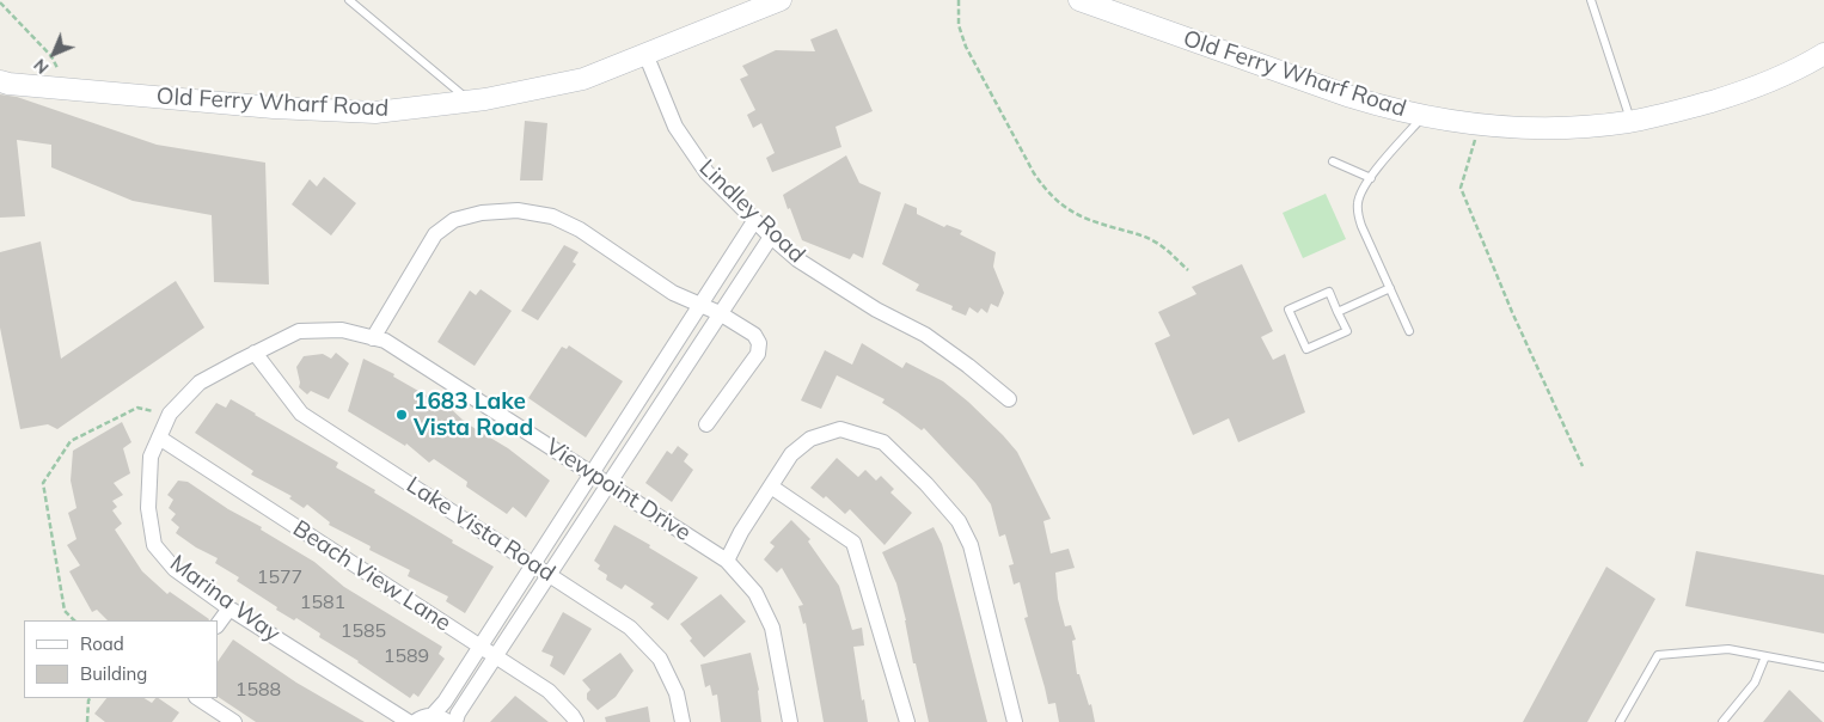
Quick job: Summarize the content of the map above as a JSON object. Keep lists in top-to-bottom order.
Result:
{
  "streets": {
    "street": [
      "Old Ferry Wharf Road",
      "Lindley Road",
      "Viewpoint Drive",
      "Lake Vista Road",
      "Beach View Lane",
      "Marina Way"
    ]
  },
  "crossings": [
    ["Old Ferry Wharf Road", "Lindley Road"],
    ["Viewpoint Drive", "Lake Vista Road"],
    ["Viewpoint Drive", "Marina Way"],
    ["Lake Vista Road", "Marina Way"],
    ["Beach View Lane", "Marina Way"]
  ],
  "places": ["1683 Lake Vista Road"],
  "house_numbers": [
    "1577",
    "1581",
    "1585",
    "1589",
    "1588"
  ],
  "legend": ["Road", "Building"],
  "north": "bottom left"
}
